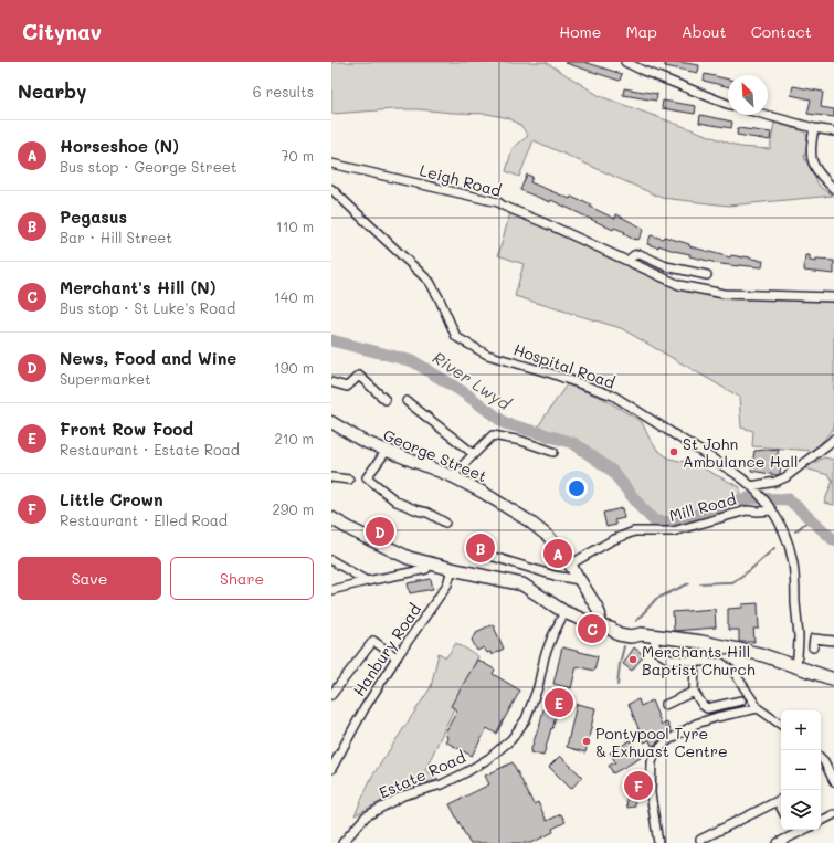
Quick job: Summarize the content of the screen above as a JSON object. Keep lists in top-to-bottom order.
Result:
{
  "streets": {
    "main road": ["George Street"],
    "street": [
      "Leigh Road",
      "Hospital Road",
      "Mill Road",
      "Hanbury Road",
      "Estate Road"
    ]
  },
  "crossings": [
    ["Hospital Road", "Mill Road"],
    ["George Street", "Mill Road"]
  ],
  "water": ["River Lwyd"],
  "places": ["St John Ambulance Hall", "Merchants Hill Baptist Church", "Pontypool Tyre & Exhuast Centre"],
  "north": "top left",
  "page": {
    "header": "Citynav",
    "nav": [
      "Home",
      "Map",
      "About",
      "Contact"
    ],
    "heading": ["Nearby", "6 results"],
    "list": [
      {
        "mark": "A",
        "name": "Horseshoe (N)",
        "note": "Bus stop · George Street",
        "value": "70 m"
      },
      {
        "mark": "B",
        "name": "Pegasus",
        "note": "Bar · Hill Street",
        "value": "110 m"
      },
      {
        "mark": "C",
        "name": "Merchant's Hill (N)",
        "note": "Bus stop · St Luke's Road",
        "value": "140 m"
      },
      {
        "mark": "D",
        "name": "News, Food and Wine",
        "note": "Supermarket",
        "value": "190 m"
      },
      {
        "mark": "E",
        "name": "Front Row Food",
        "note": "Restaurant · Estate Road",
        "value": "210 m"
      },
      {
        "mark": "F",
        "name": "Little Crown",
        "note": "Restaurant · Elled Road",
        "value": "290 m"
      }
    ],
    "pins": [
      "D",
      "B",
      "A",
      "C",
      "E",
      "F"
    ],
    "buttons": ["Save", "Share"],
    "map_buttons": ["+", "−"]
  }
}
